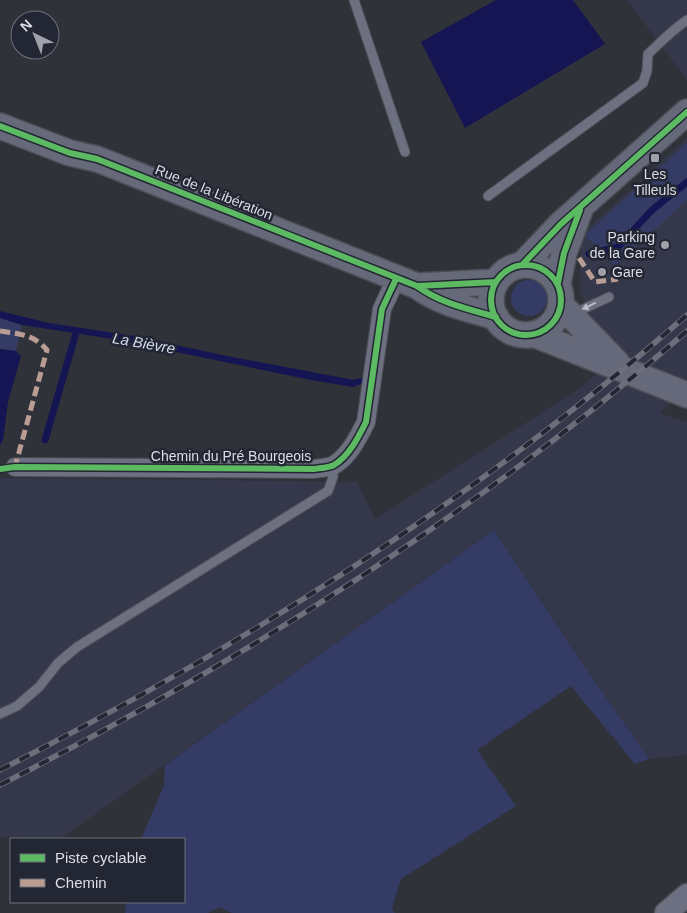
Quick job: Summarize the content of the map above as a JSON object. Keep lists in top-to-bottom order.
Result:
{
  "streets": {
    "main road": ["Rue de la Libération"],
    "street": ["Chemin du Pré Bourgeois"]
  },
  "water": ["La Bièvre"],
  "places": {
    "transit": ["Les Tilleuls"],
    "other": ["Parking de la Gare", "Gare"]
  },
  "legend": ["Piste cyclable", "Chemin"],
  "north": "top left"
}
